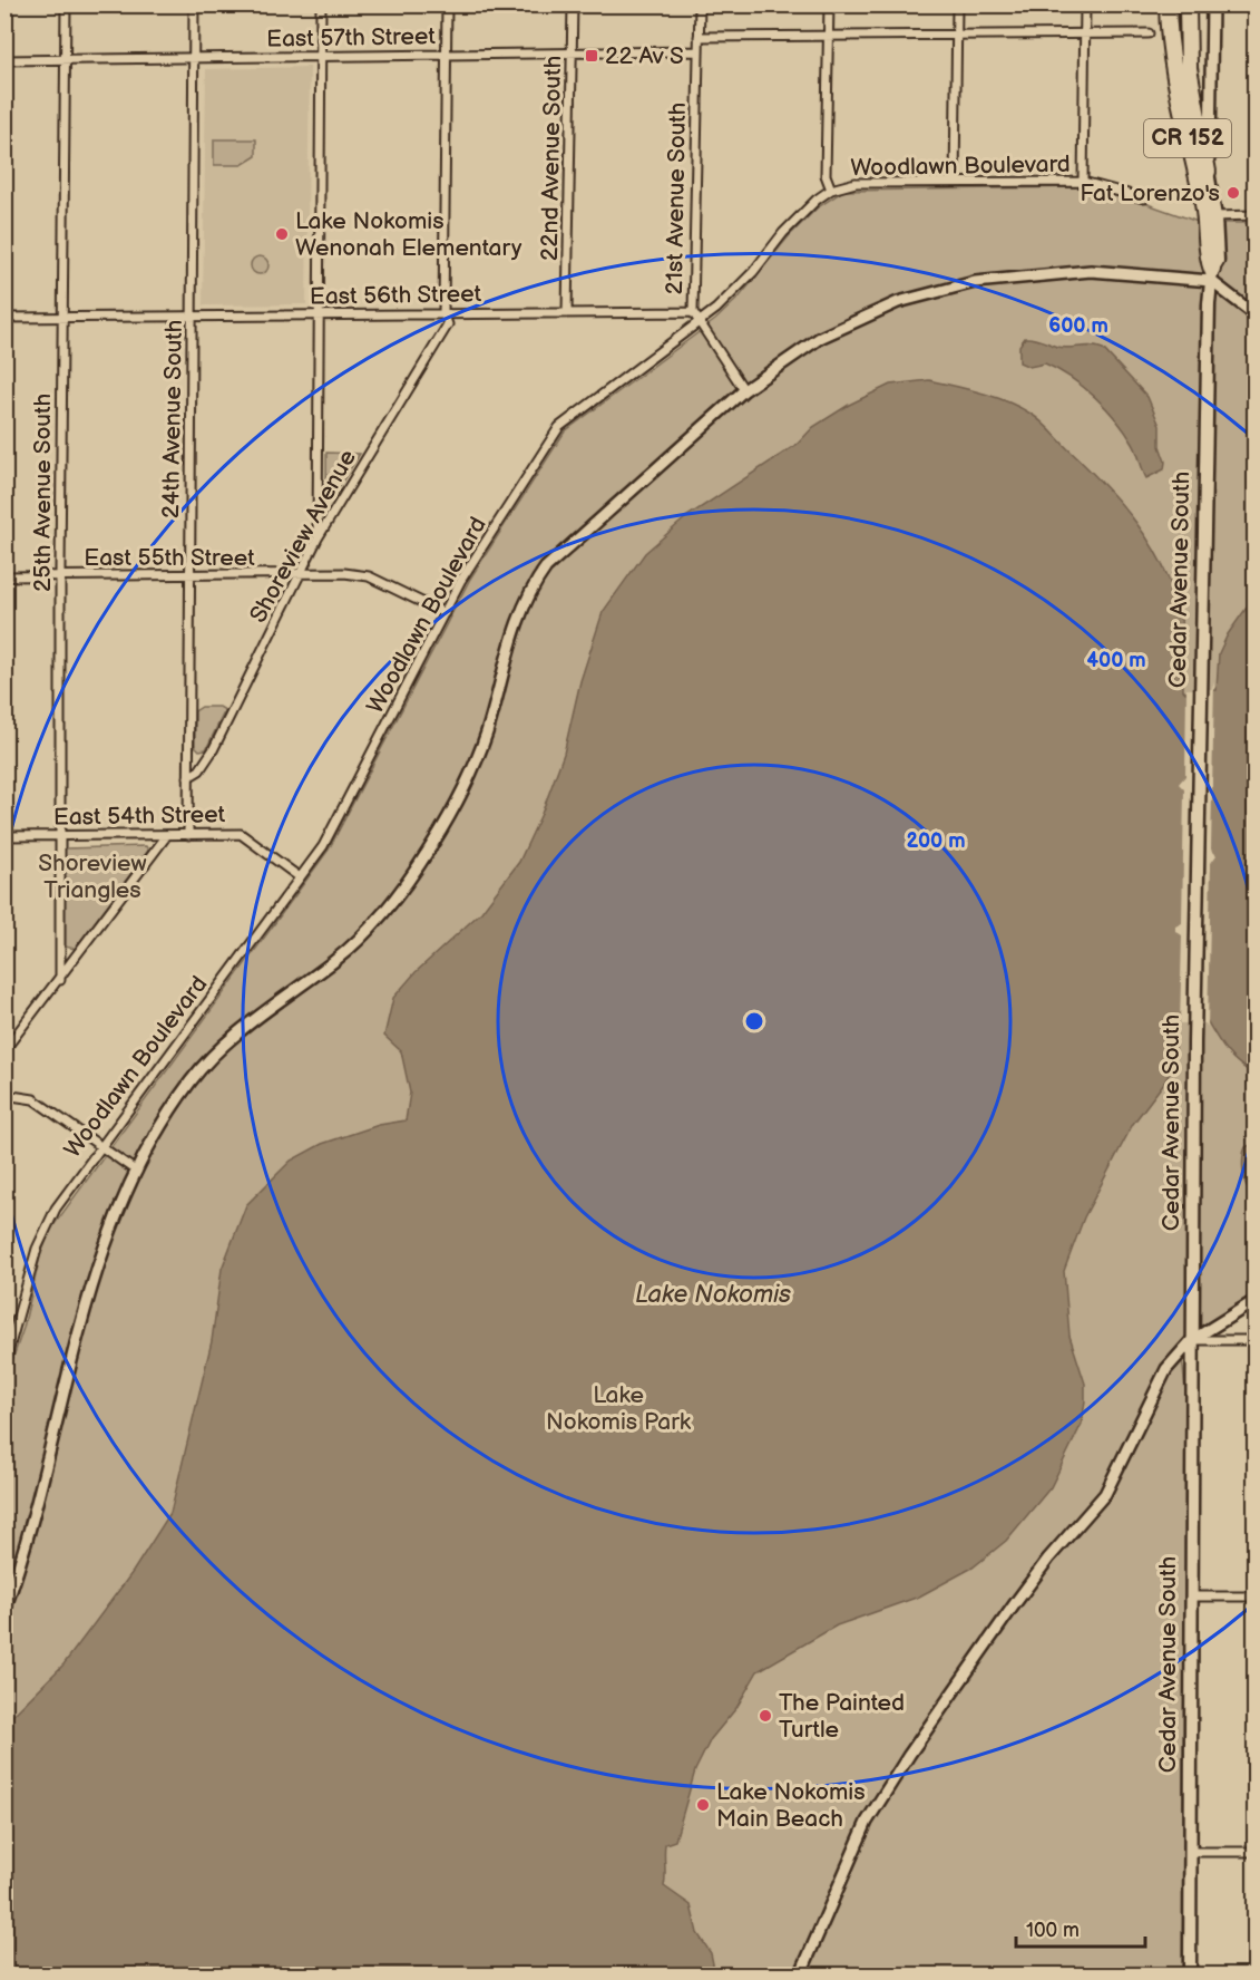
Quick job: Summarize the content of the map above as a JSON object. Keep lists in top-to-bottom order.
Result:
{
  "streets": {
    "highway": ["CR 152", "Cedar Avenue South"],
    "street": [
      "East 57th Street",
      "22nd Avenue South",
      "Woodlawn Boulevard",
      "21st Avenue South",
      "East 56th Street",
      "24th Avenue South",
      "25th Avenue South",
      "Shoreview Avenue",
      "East 55th Street",
      "East 54th Street"
    ]
  },
  "crossings": [
    ["East 57th Street", "22nd Avenue South"],
    ["East 57th Street", "21st Avenue South"],
    ["East 57th Street", "24th Avenue South"],
    ["East 57th Street", "25th Avenue South"],
    ["East 57th Street", "Shoreview Avenue"],
    ["22nd Avenue South", "East 56th Street"],
    ["Woodlawn Boulevard", "East 55th Street"],
    ["Woodlawn Boulevard", "East 54th Street"],
    ["21st Avenue South", "East 56th Street"],
    ["East 56th Street", "24th Avenue South"],
    ["East 56th Street", "25th Avenue South"],
    ["East 56th Street", "Shoreview Avenue"],
    ["24th Avenue South", "Shoreview Avenue"],
    ["24th Avenue South", "East 55th Street"],
    ["24th Avenue South", "East 54th Street"],
    ["25th Avenue South", "East 55th Street"],
    ["25th Avenue South", "East 54th Street"],
    ["Shoreview Avenue", "East 55th Street"]
  ],
  "water": ["Lake Nokomis"],
  "parks": ["Shoreview Triangles", "Lake Nokomis Park"],
  "places": {
    "transit": ["22 Av S"],
    "other": [
      "Fat Lorenzo's",
      "Lake Nokomis Wenonah Elementary",
      "The Painted Turtle",
      "Lake Nokomis Main Beach"
    ]
  },
  "scale_bar": "100 m",
  "rings": ["600 m", "400 m", "200 m"]
}
